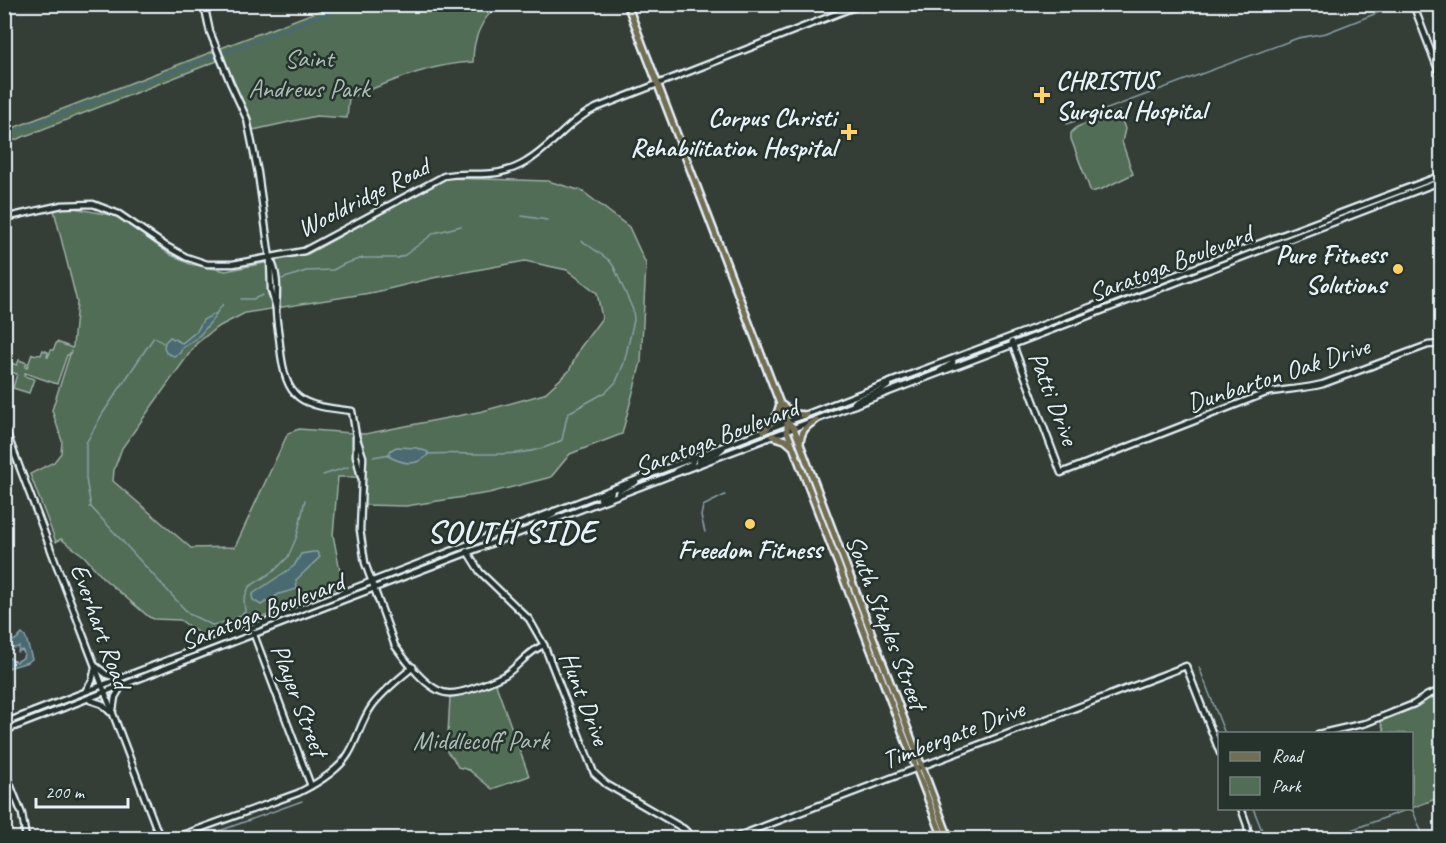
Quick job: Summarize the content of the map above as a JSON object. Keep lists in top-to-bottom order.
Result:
{
  "streets": {
    "main road": [
      "Wooldridge Road",
      "Saratoga Boulevard",
      "Dunbarton Oak Drive",
      "Patti Drive",
      "South Staples Street",
      "Everhart Road",
      "Hunt Drive",
      "Player Street",
      "Timbergate Drive"
    ]
  },
  "crossings": [
    ["Wooldridge Road", "South Staples Street"],
    ["Saratoga Boulevard", "Patti Drive"],
    ["Saratoga Boulevard", "South Staples Street"],
    ["Saratoga Boulevard", "Everhart Road"],
    ["Saratoga Boulevard", "Hunt Drive"],
    ["Saratoga Boulevard", "Player Street"],
    ["Dunbarton Oak Drive", "Patti Drive"],
    ["South Staples Street", "Timbergate Drive"]
  ],
  "districts": ["SOUTH SIDE"],
  "parks": ["Saint Andrews Park", "Middlecoff Park"],
  "places": {
    "health": ["CHRISTUS Surgical Hospital", "Corpus Christi Rehabilitation Hospital"],
    "other": ["Pure Fitness Solutions", "Freedom Fitness"]
  },
  "legend": ["Road", "Park"],
  "scale_bar": "200 m"
}
